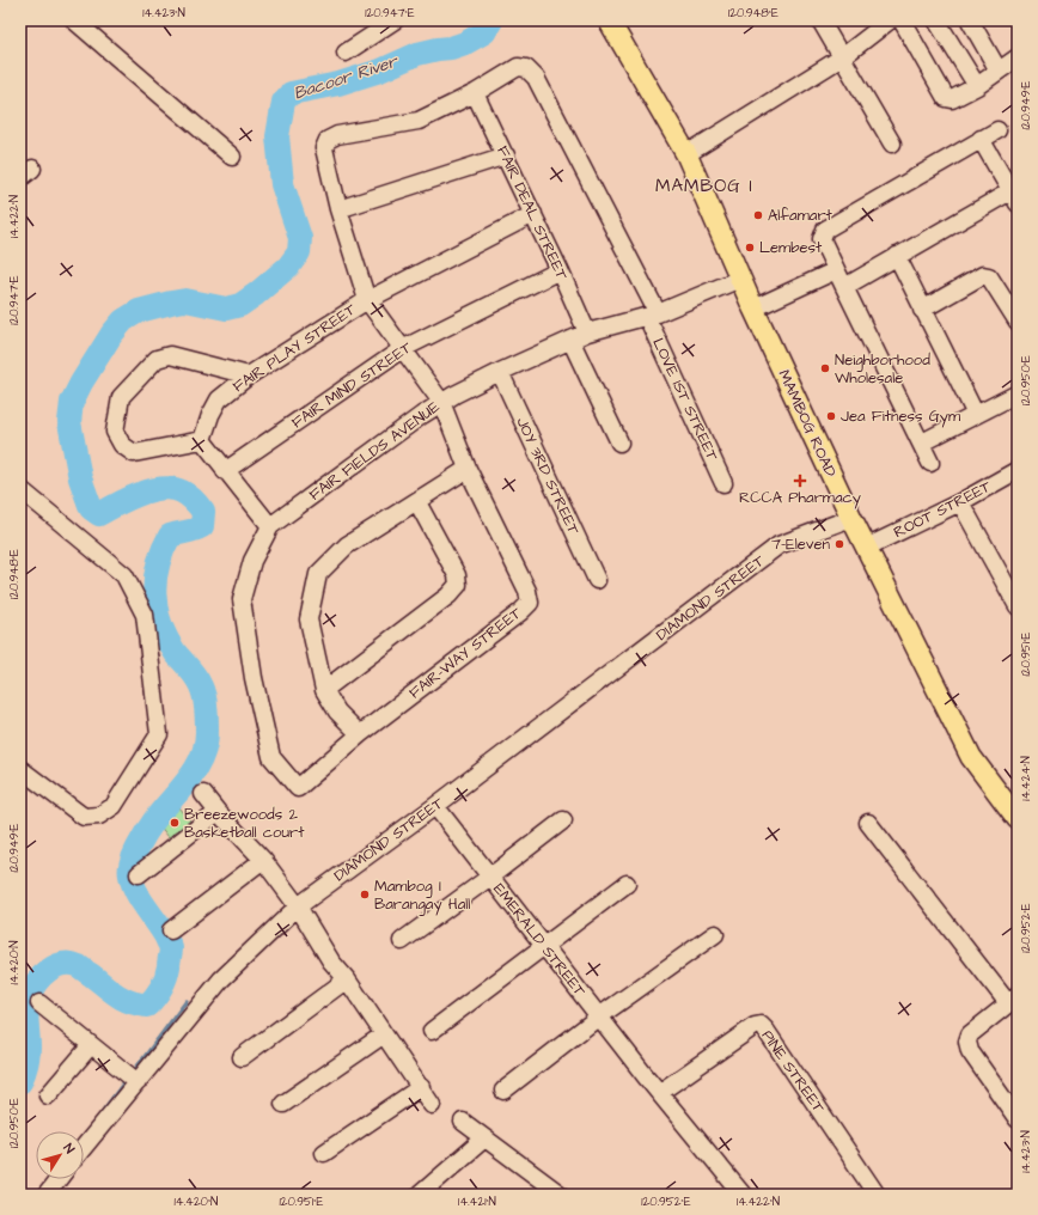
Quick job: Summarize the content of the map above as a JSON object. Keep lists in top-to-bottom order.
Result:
{
  "streets": {
    "main road": ["MAMBOG ROAD"],
    "street": [
      "FAIR DEAL STREET",
      "FAIR PLAY STREET",
      "FAIR MIND STREET",
      "LOVE 1ST STREET",
      "FAIR FIELDS AVENUE",
      "JOY 3RD STREET",
      "ROOT STREET",
      "DIAMOND STREET",
      "FAIR-WAY STREET",
      "EMERALD STREET",
      "PINE STREET"
    ]
  },
  "crossings": [
    ["FAIR DEAL STREET", "FAIR PLAY STREET"],
    ["FAIR DEAL STREET", "FAIR MIND STREET"],
    ["FAIR DEAL STREET", "LOVE 1ST STREET"],
    ["FAIR DEAL STREET", "FAIR FIELDS AVENUE"],
    ["FAIR DEAL STREET", "FAIR-WAY STREET"],
    ["FAIR PLAY STREET", "FAIR-WAY STREET"],
    ["FAIR MIND STREET", "FAIR-WAY STREET"],
    ["LOVE 1ST STREET", "FAIR FIELDS AVENUE"],
    ["LOVE 1ST STREET", "FAIR-WAY STREET"],
    ["MAMBOG ROAD", "FAIR FIELDS AVENUE"],
    ["MAMBOG ROAD", "ROOT STREET"],
    ["MAMBOG ROAD", "DIAMOND STREET"],
    ["FAIR FIELDS AVENUE", "JOY 3RD STREET"],
    ["FAIR FIELDS AVENUE", "FAIR-WAY STREET"],
    ["DIAMOND STREET", "EMERALD STREET"],
    ["EMERALD STREET", "PINE STREET"]
  ],
  "districts": ["MAMBOG I"],
  "water": ["Bacoor River"],
  "places": {
    "other": [
      "Alfamart",
      "Lembest",
      "Neighborhood Wholesale",
      "Jea Fitness Gym",
      "7-Eleven",
      "Breezewoods 2 Basketball court",
      "Mambog I Barangay Hall"
    ],
    "health": ["RCCA Pharmacy"]
  },
  "north": "top right",
  "coordinates": [
    "14.423°N",
    "120.947°E",
    "120.948°E",
    "120.949°E",
    "14.422°N",
    "120.950°E",
    "120.951°E",
    "14.424°N",
    "120.952°E",
    "14.420°N",
    "14.421°N"
  ]
}
